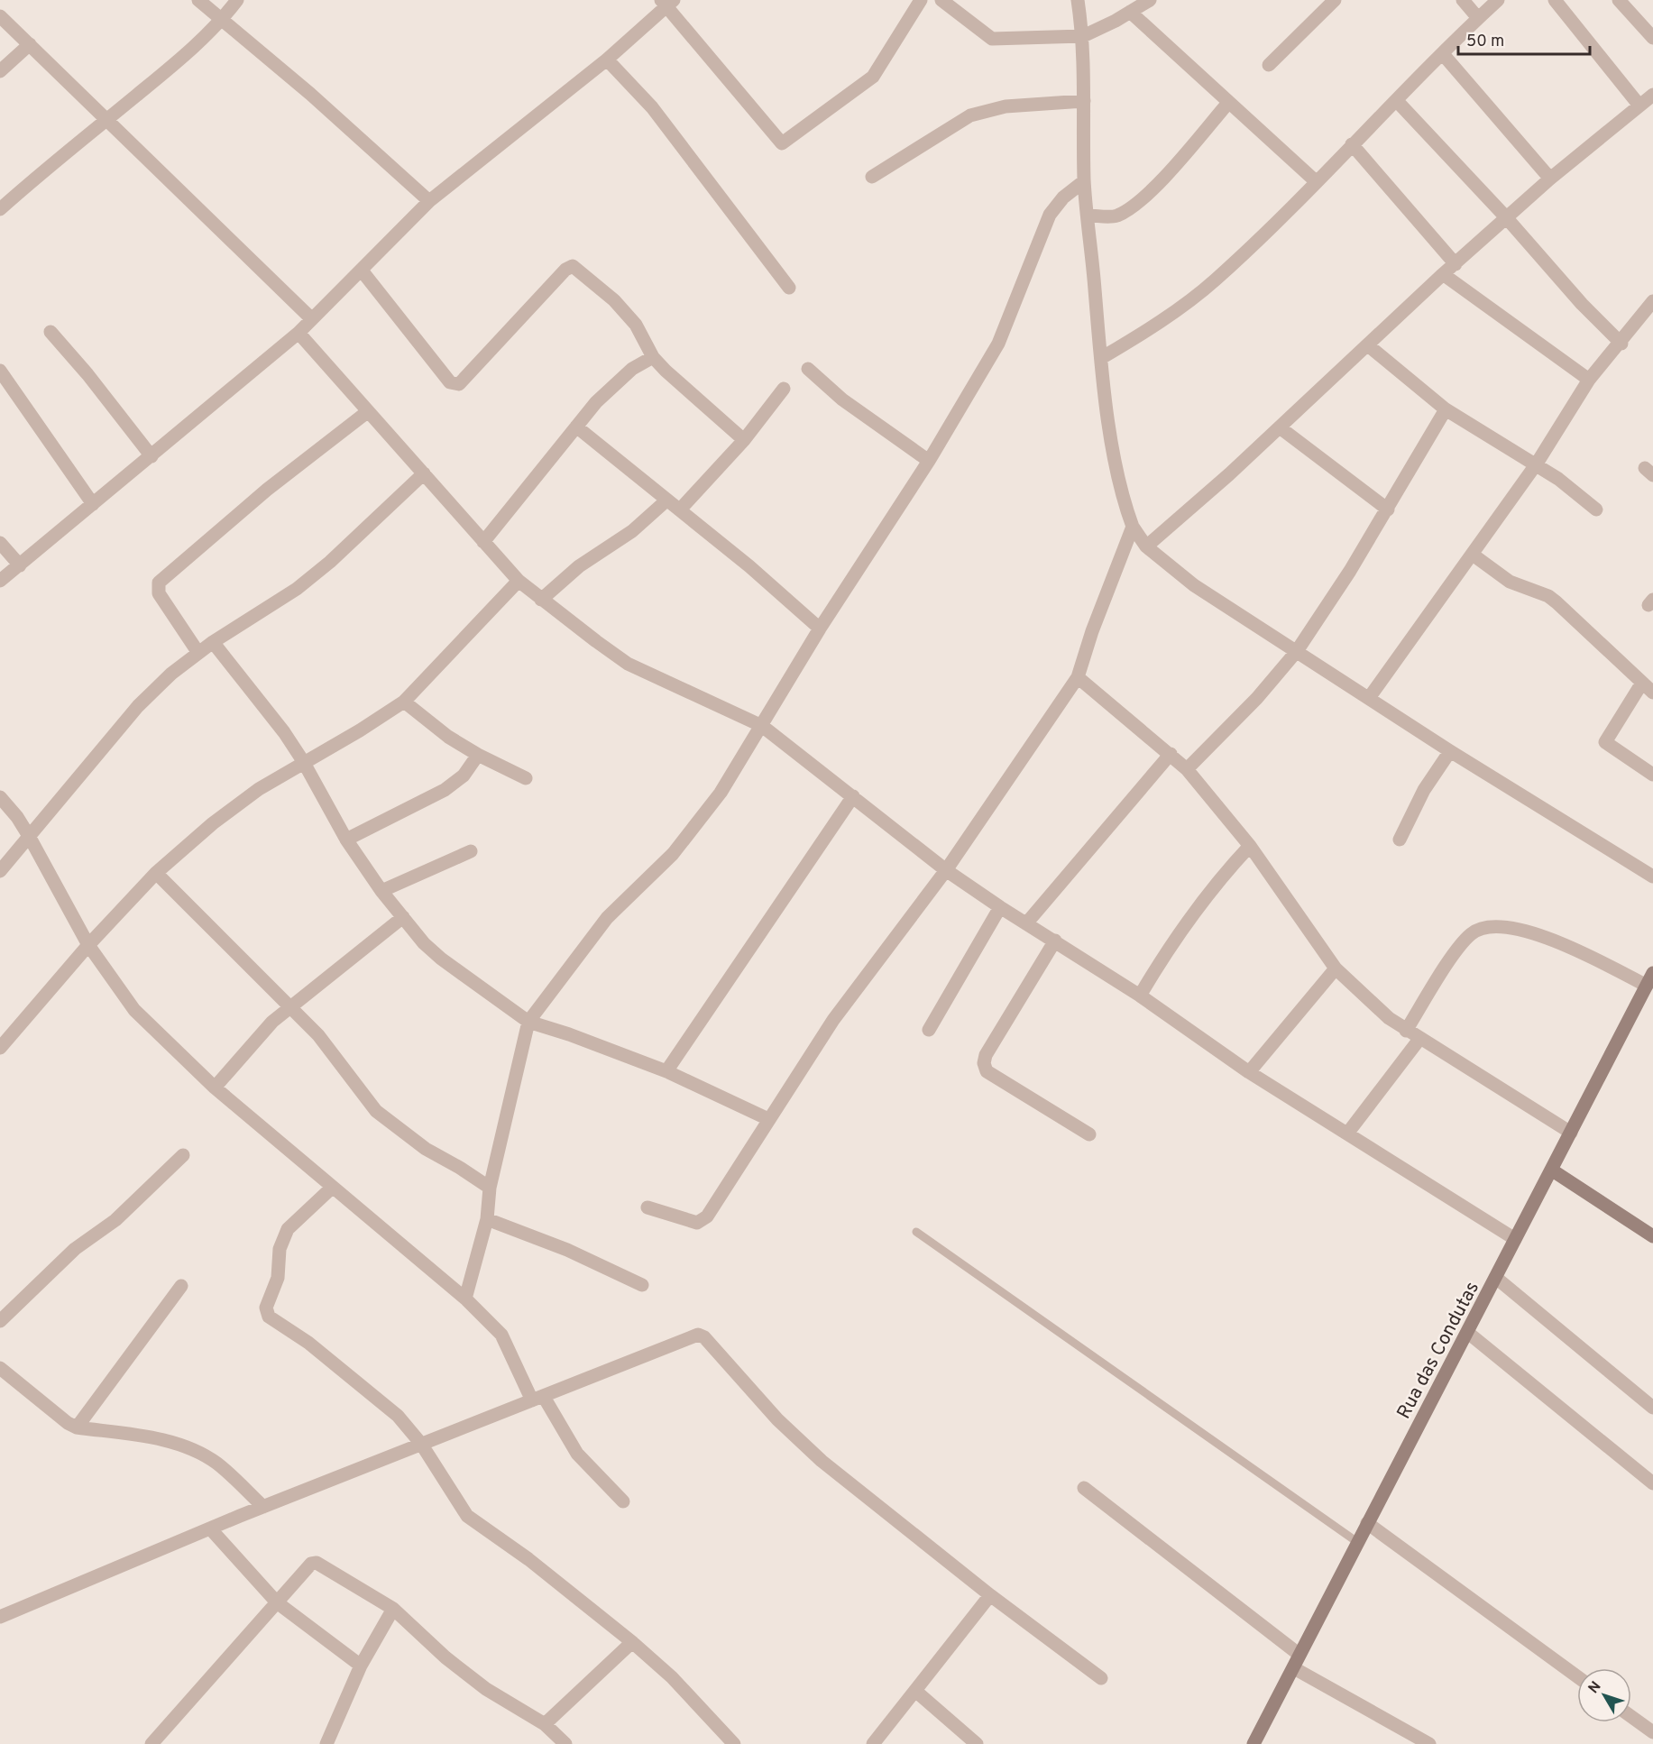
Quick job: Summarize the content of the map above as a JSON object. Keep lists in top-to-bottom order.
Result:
{
  "streets": {
    "street": ["Rua das Condutas"]
  },
  "scale_bar": "50 m",
  "north": "top left"
}
